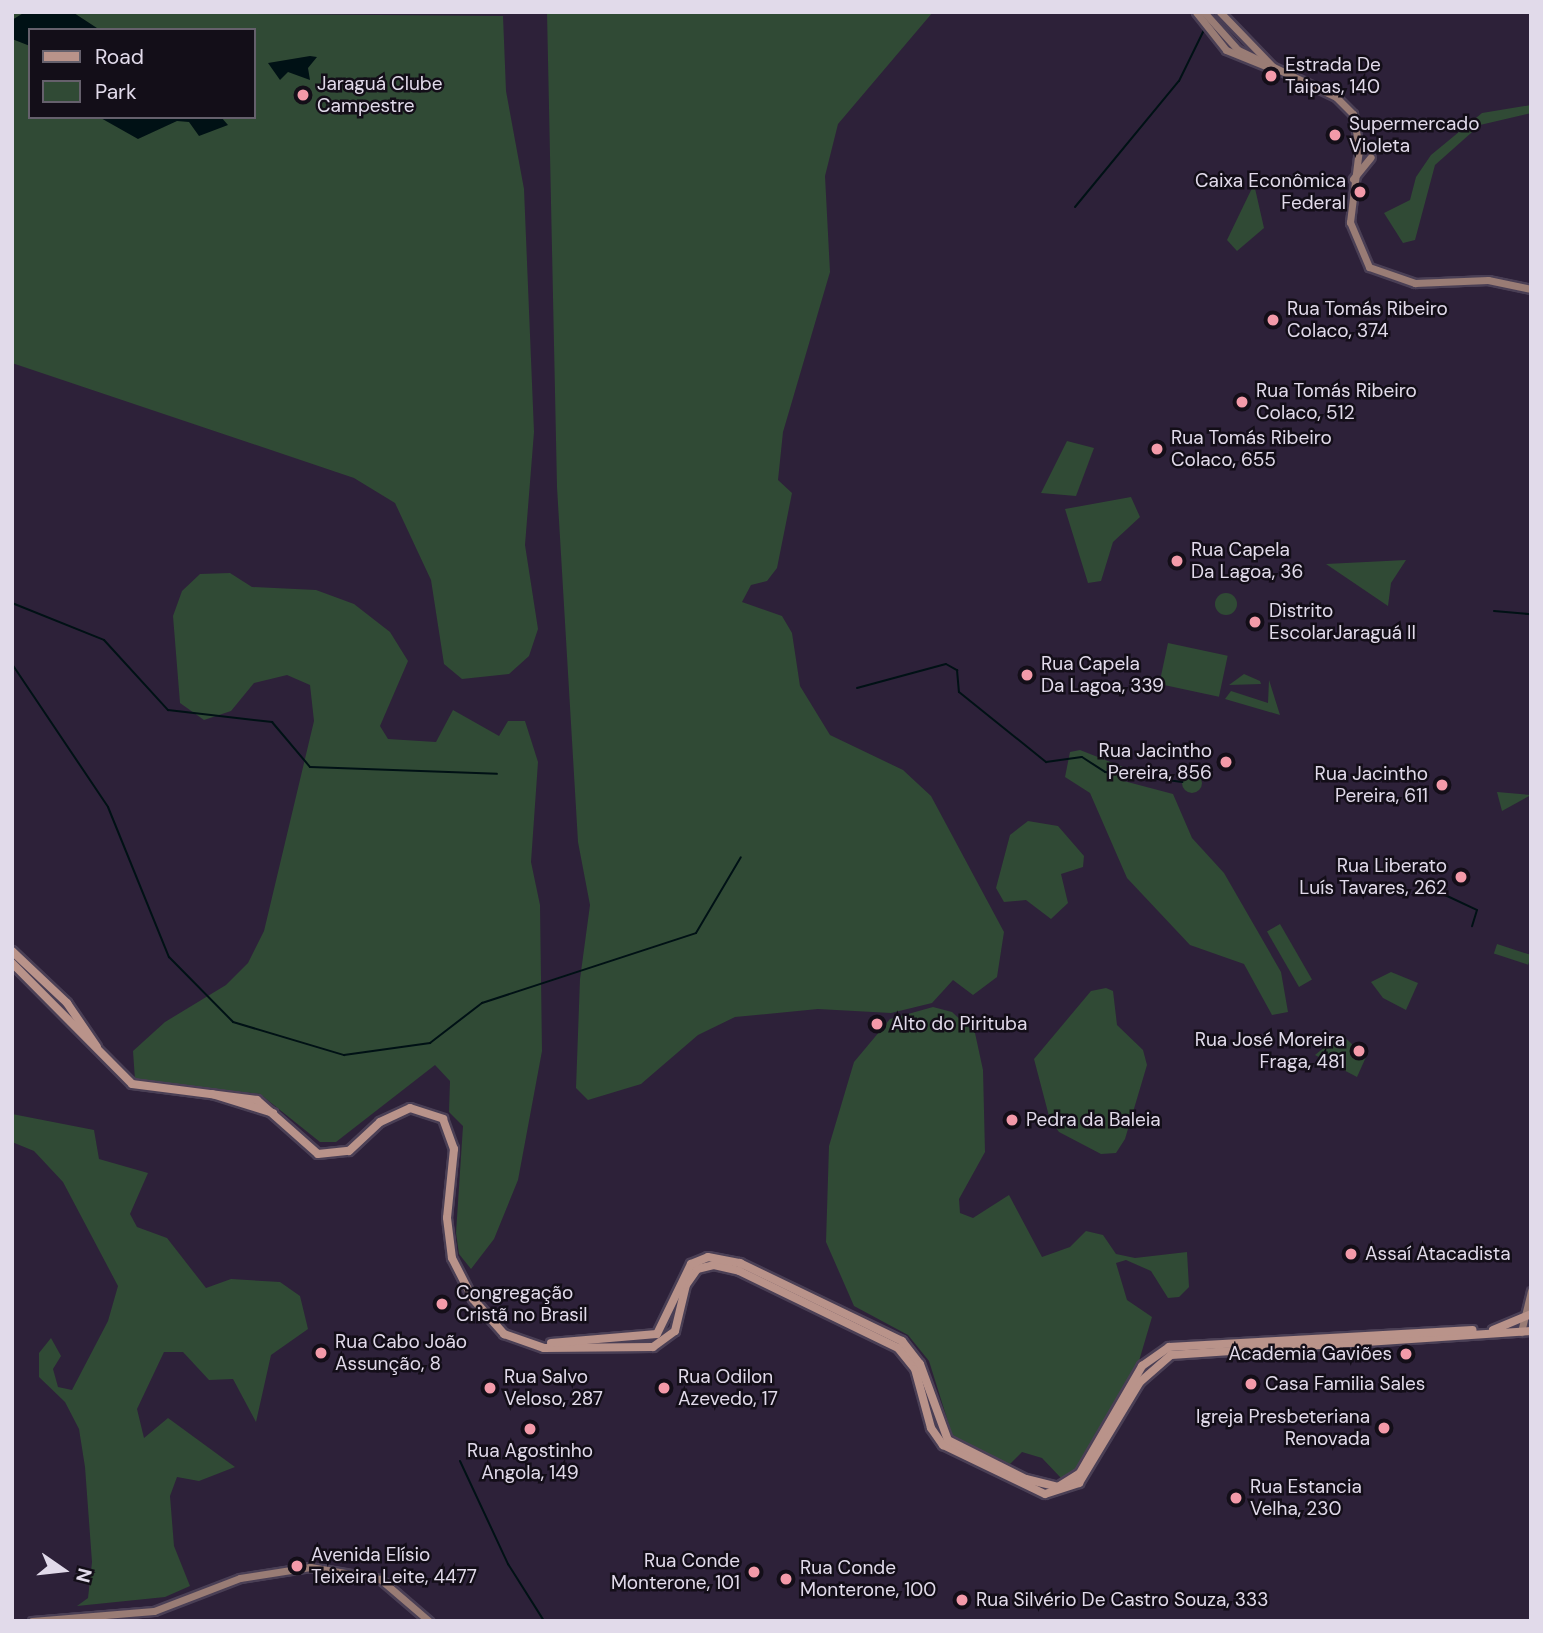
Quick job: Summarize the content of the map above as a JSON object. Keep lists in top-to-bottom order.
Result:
{
  "places": [
    "Estrada De Taipas, 140",
    "Jaraguá Clube Campestre",
    "Supermercado Violeta",
    "Caixa Econômica Federal",
    "Rua Tomás Ribeiro Colaco, 374",
    "Rua Tomás Ribeiro Colaco, 512",
    "Rua Tomás Ribeiro Colaco, 655",
    "Rua Capela Da Lagoa, 36",
    "Distrito EscolarJaraguá II",
    "Rua Capela Da Lagoa, 339",
    "Rua Jacintho Pereira, 856",
    "Rua Jacintho Pereira, 611",
    "Rua Liberato Luís Tavares, 262",
    "Alto do Pirituba",
    "Rua José Moreira Fraga, 481",
    "Pedra da Baleia",
    "Assaí Atacadista",
    "Congregação Cristã no Brasil",
    "Rua Cabo João Assunção, 8",
    "Academia Gaviões",
    "Casa Familia Sales",
    "Rua Salvo Veloso, 287",
    "Rua Odilon Azevedo, 17",
    "Igreja Presbeteriana Renovada",
    "Rua Agostinho Angola, 149",
    "Rua Estancia Velha, 230",
    "Avenida Elísio Teixeira Leite, 4477",
    "Rua Conde Monterone, 101",
    "Rua Conde Monterone, 100",
    "Rua Silvério De Castro Souza, 333"
  ],
  "legend": ["Road", "Park"],
  "north": "right"
}
